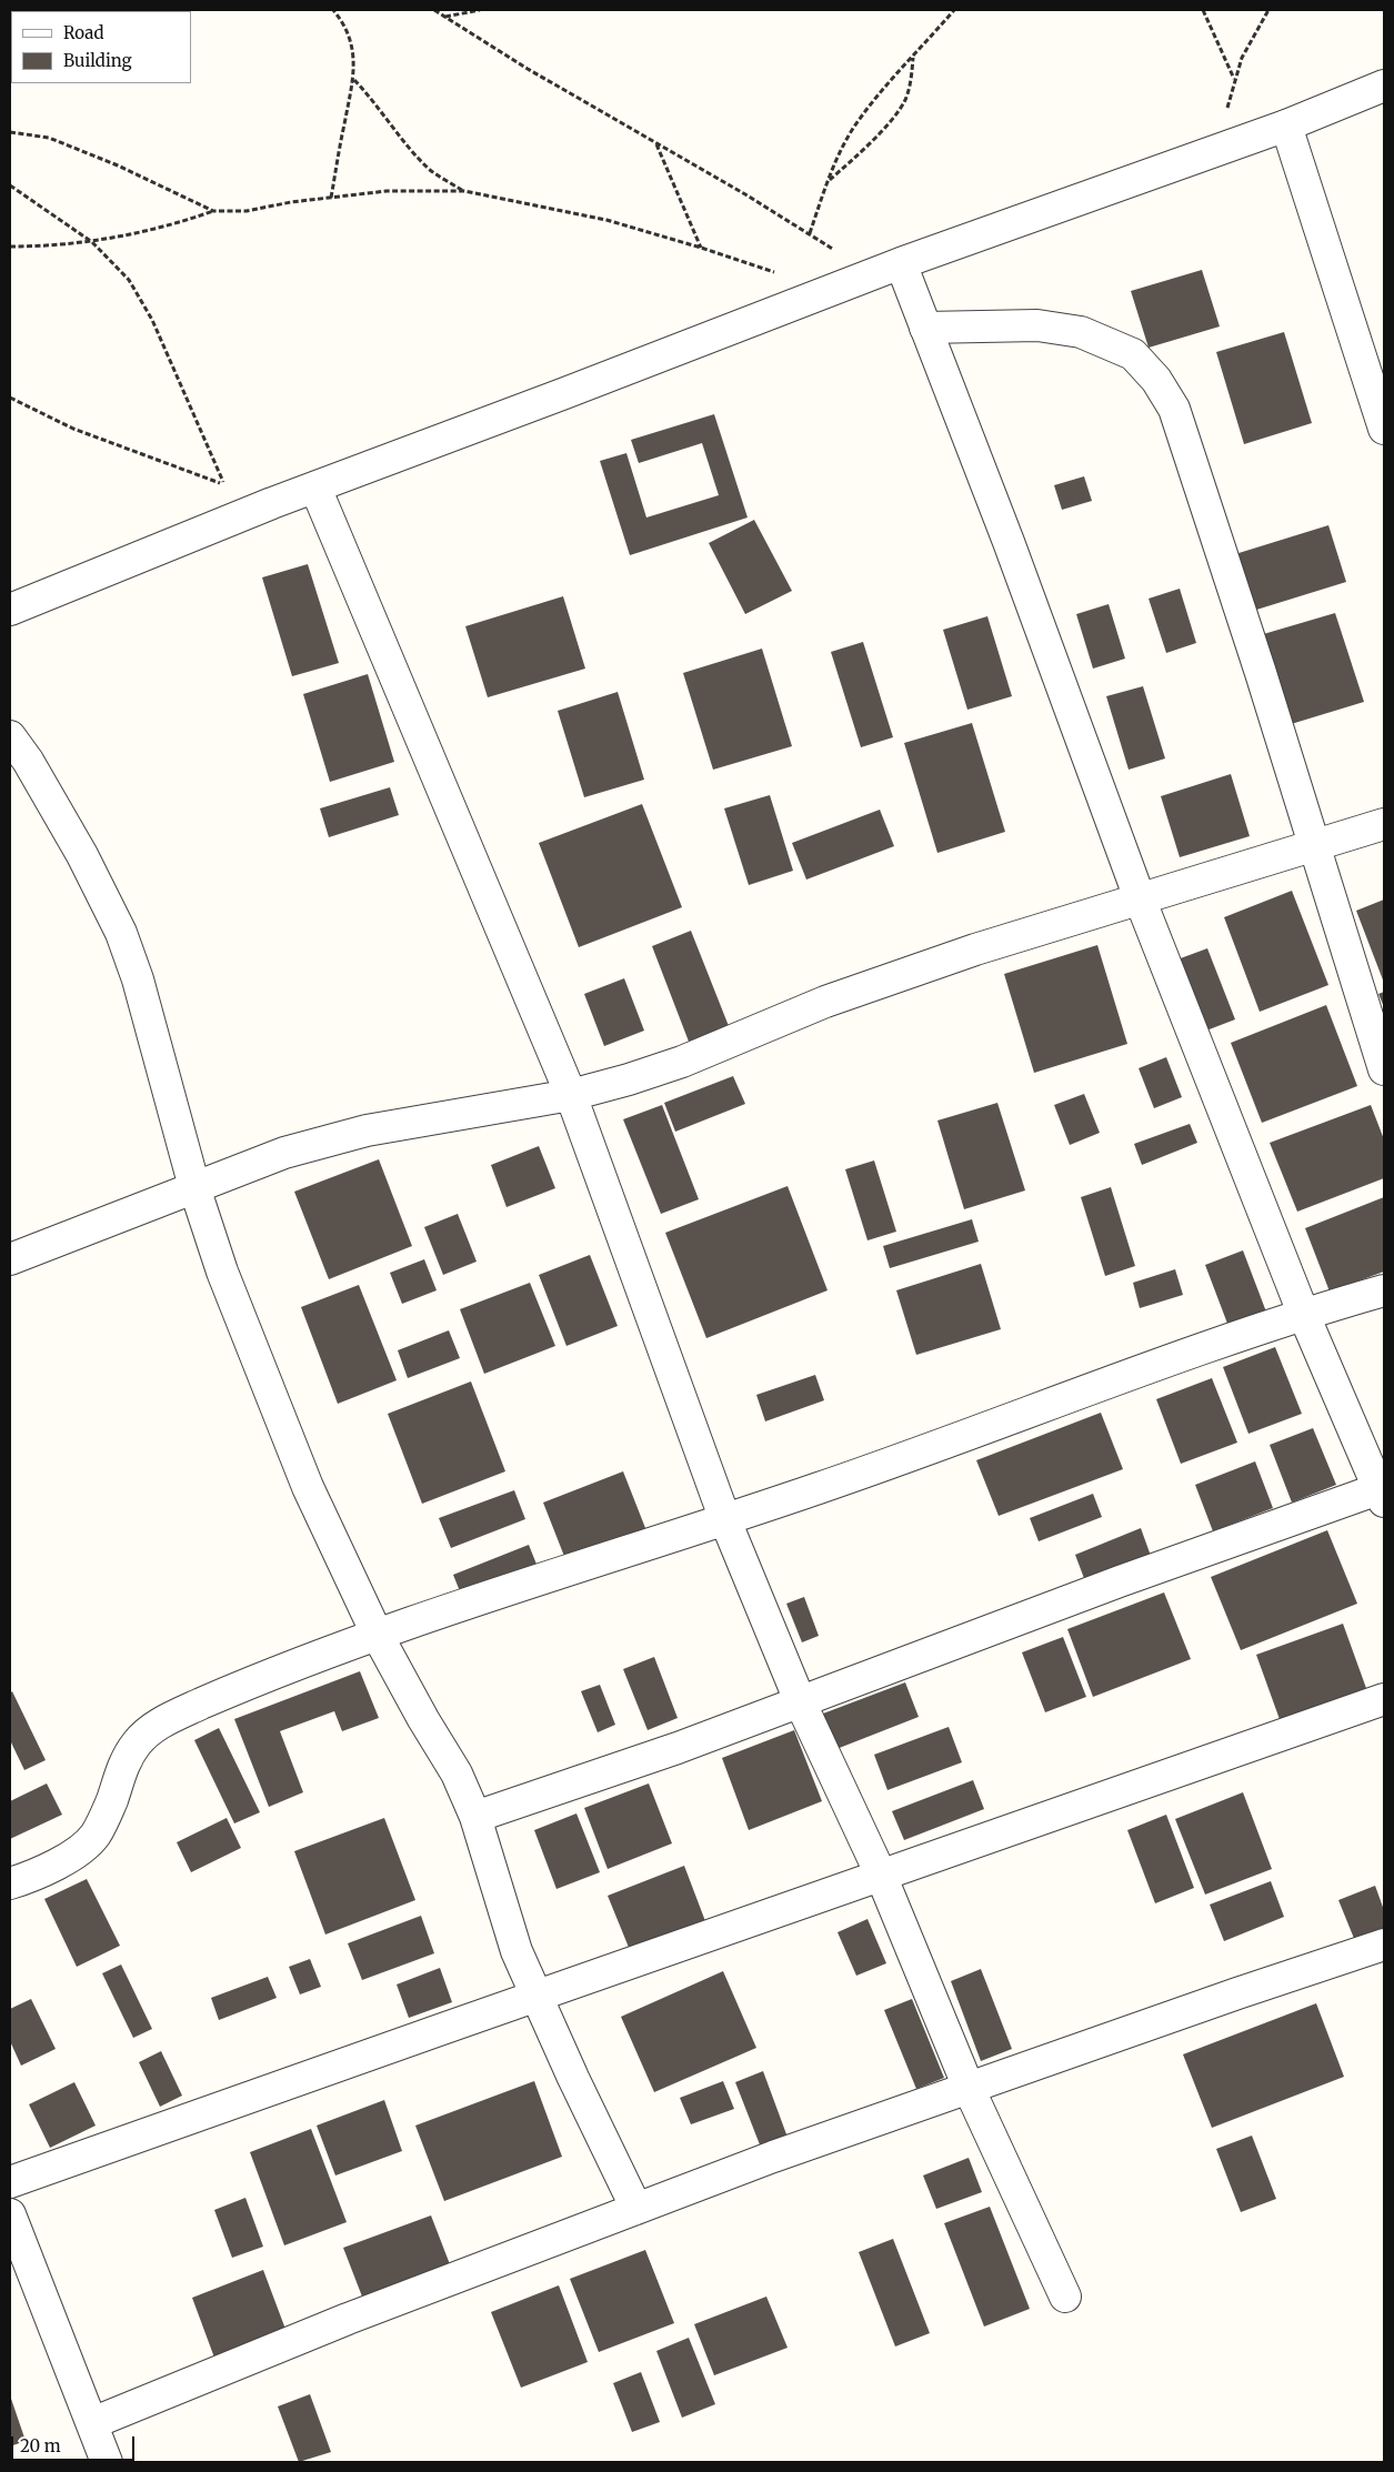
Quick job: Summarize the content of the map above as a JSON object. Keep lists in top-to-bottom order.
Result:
{
  "legend": ["Road", "Building"],
  "scale_bar": "20 m"
}
